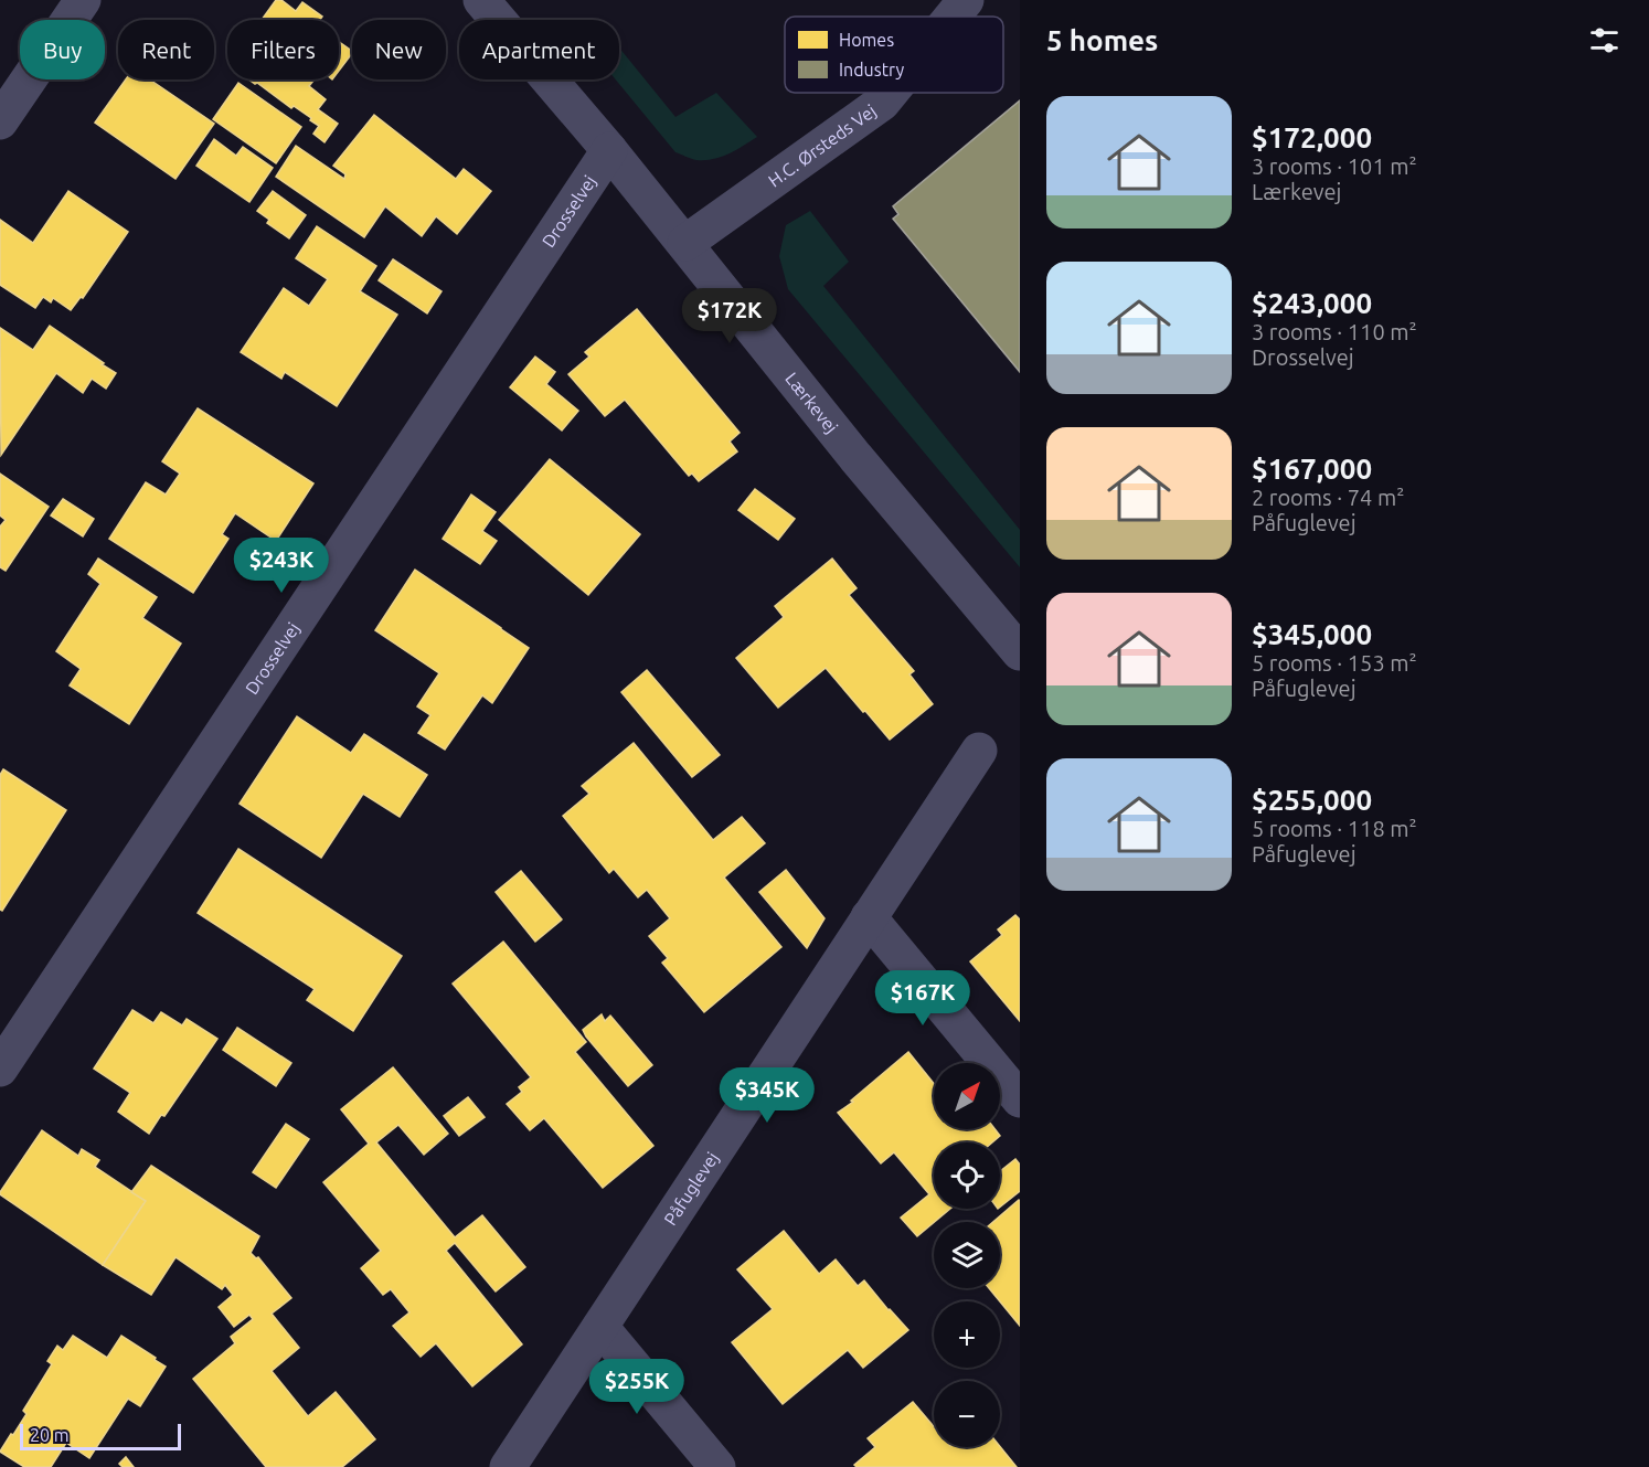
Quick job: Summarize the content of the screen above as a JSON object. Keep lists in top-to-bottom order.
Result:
{
  "streets": {
    "street": [
      "H.C. Ørsteds Vej",
      "Drosselvej",
      "Lærkevej",
      "Påfuglevej"
    ]
  },
  "crossings": [
    ["H.C. Ørsteds Vej", "Lærkevej"],
    ["Drosselvej", "Lærkevej"]
  ],
  "legend": ["Homes", "Industry"],
  "scale_bar": "20 m",
  "north": "top right",
  "page": {
    "heading": "5 homes",
    "chip": [
      "Buy",
      "Rent",
      "Filters",
      "New",
      "Apartment"
    ],
    "list": [
      {
        "name": "$172,000",
        "note": "3 rooms · 101 m² · Lærkevej"
      },
      {
        "name": "$243,000",
        "note": "3 rooms · 110 m² · Drosselvej"
      },
      {
        "name": "$167,000",
        "note": "2 rooms · 74 m² · Påfuglevej"
      },
      {
        "name": "$345,000",
        "note": "5 rooms · 153 m² · Påfuglevej"
      },
      {
        "name": "$255,000",
        "note": "5 rooms · 118 m² · Påfuglevej"
      }
    ],
    "price": [
      "$172K",
      "$243K",
      "$167K",
      "$345K",
      "$255K"
    ],
    "map_buttons": ["+", "−"],
    "scale": "20 m"
  }
}
